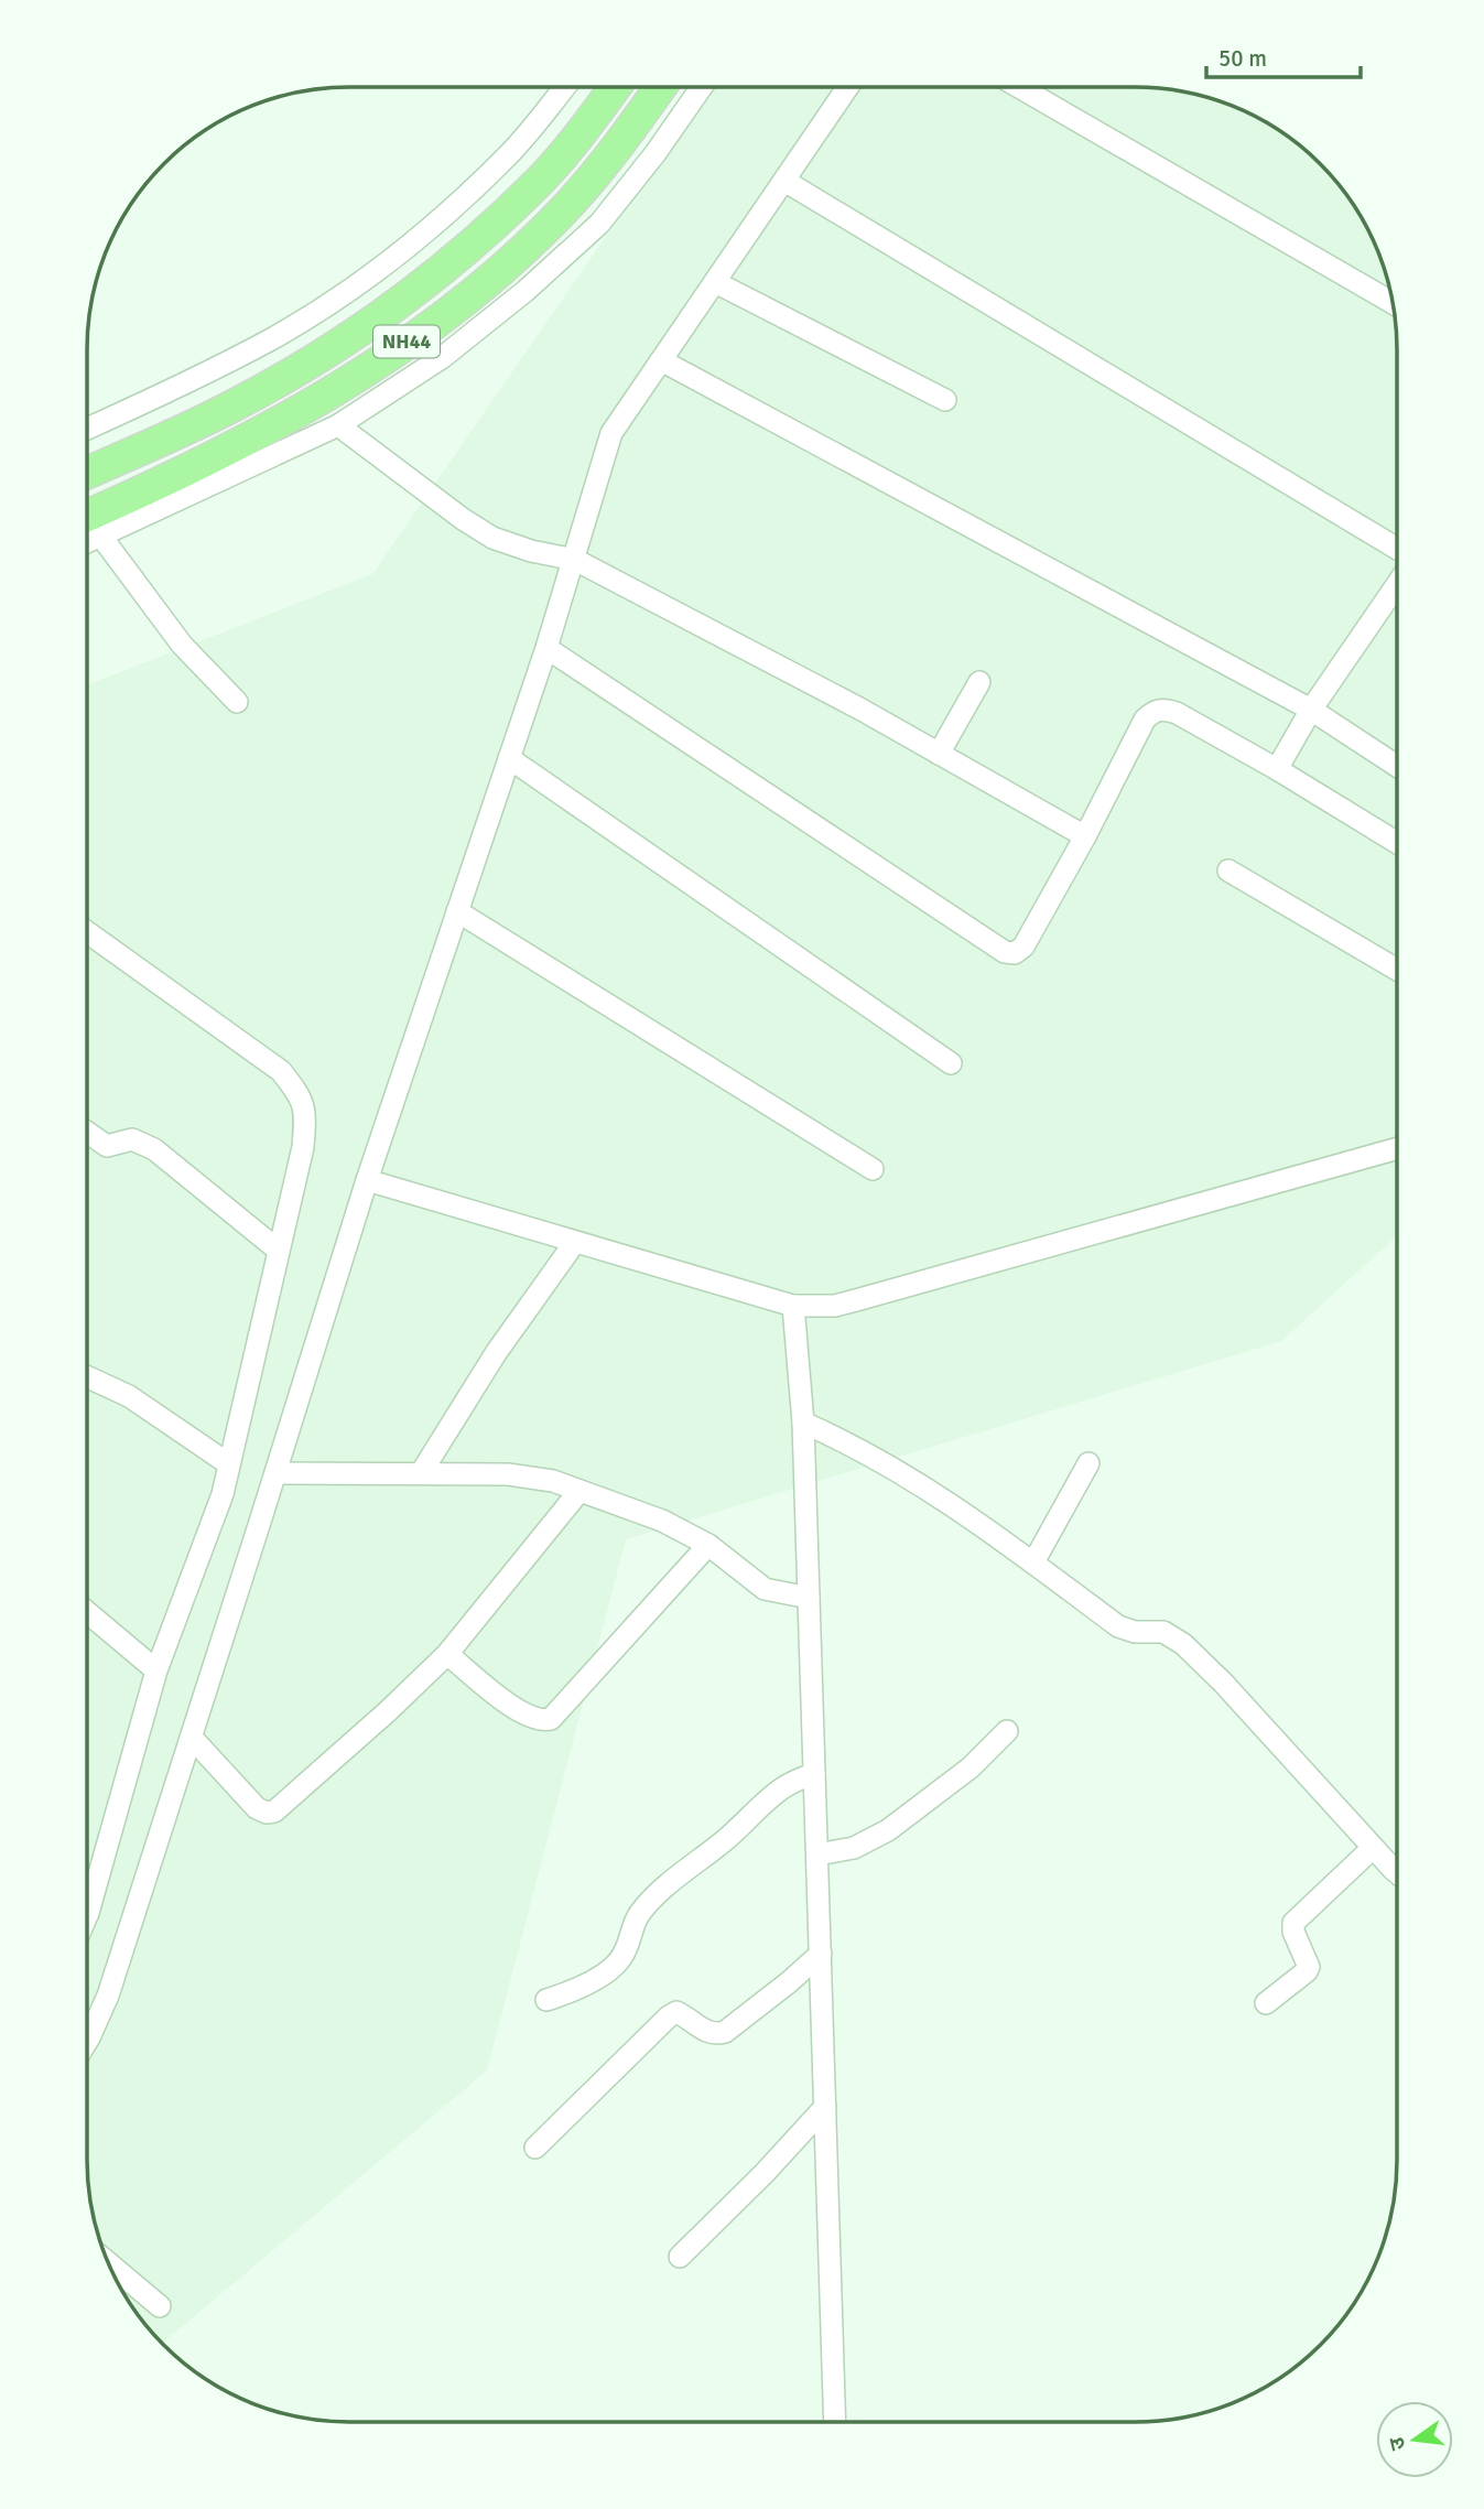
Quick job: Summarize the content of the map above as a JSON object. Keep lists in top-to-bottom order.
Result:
{
  "streets": {
    "highway": ["NH44"]
  },
  "scale_bar": "50 m",
  "north": "left"
}
